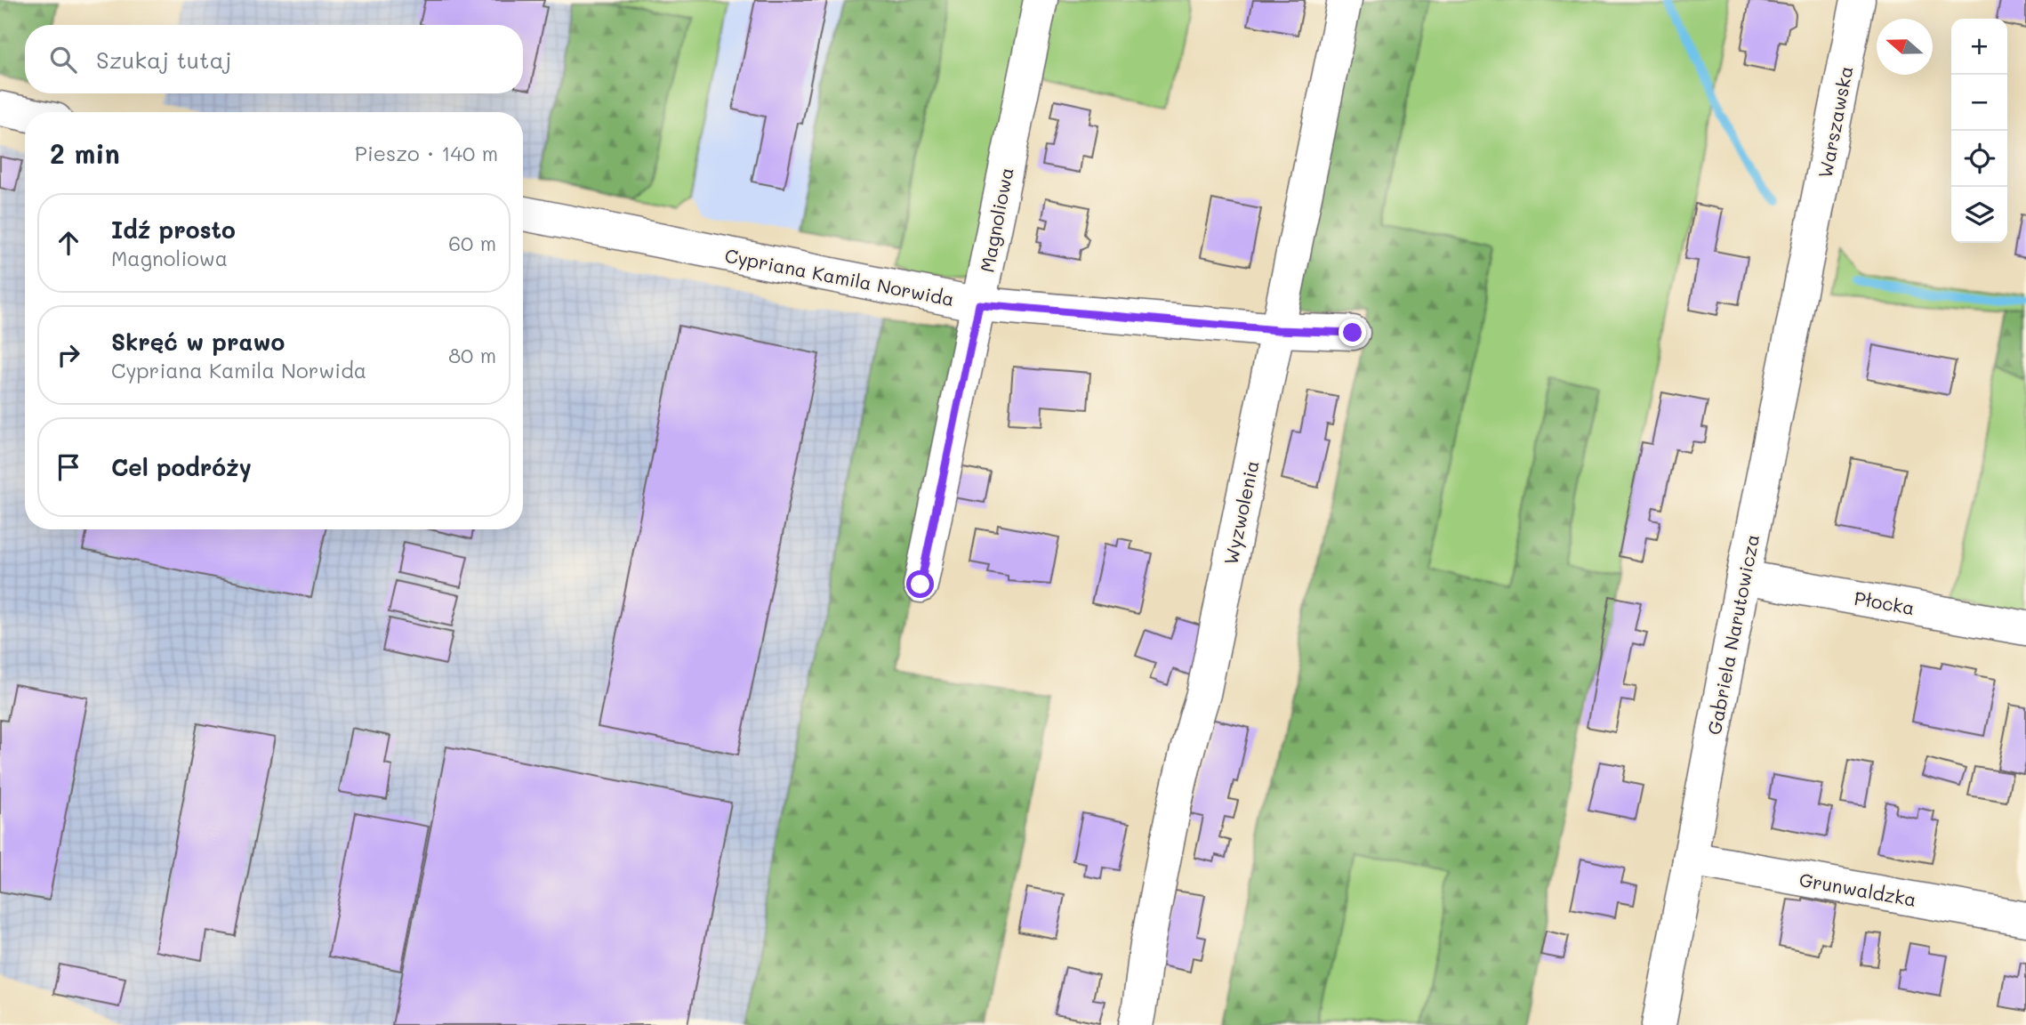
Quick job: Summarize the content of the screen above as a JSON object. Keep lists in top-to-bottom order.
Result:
{
  "streets": {
    "street": [
      "Warszawska",
      "Magnoliowa",
      "Cypriana Kamila Norwida",
      "Wyzwolenia",
      "Płocka",
      "Gabriela Narutowicza",
      "Grunwaldzka"
    ]
  },
  "crossings": [
    ["Warszawska", "Gabriela Narutowicza"],
    ["Magnoliowa", "Cypriana Kamila Norwida"],
    ["Cypriana Kamila Norwida", "Wyzwolenia"],
    ["Płocka", "Gabriela Narutowicza"],
    ["Gabriela Narutowicza", "Grunwaldzka"]
  ],
  "north": "left",
  "page": {
    "map_buttons": ["+", "−"],
    "search": "Szukaj tutaj",
    "heading": ["2 min", "Pieszo · 140 m"],
    "list": [
      ["Idź prosto", "Magnoliowa", "60 m"],
      ["Skręć w prawo", "Cypriana Kamila Norwida", "80 m"],
      "Cel podróży"
    ]
  }
}
